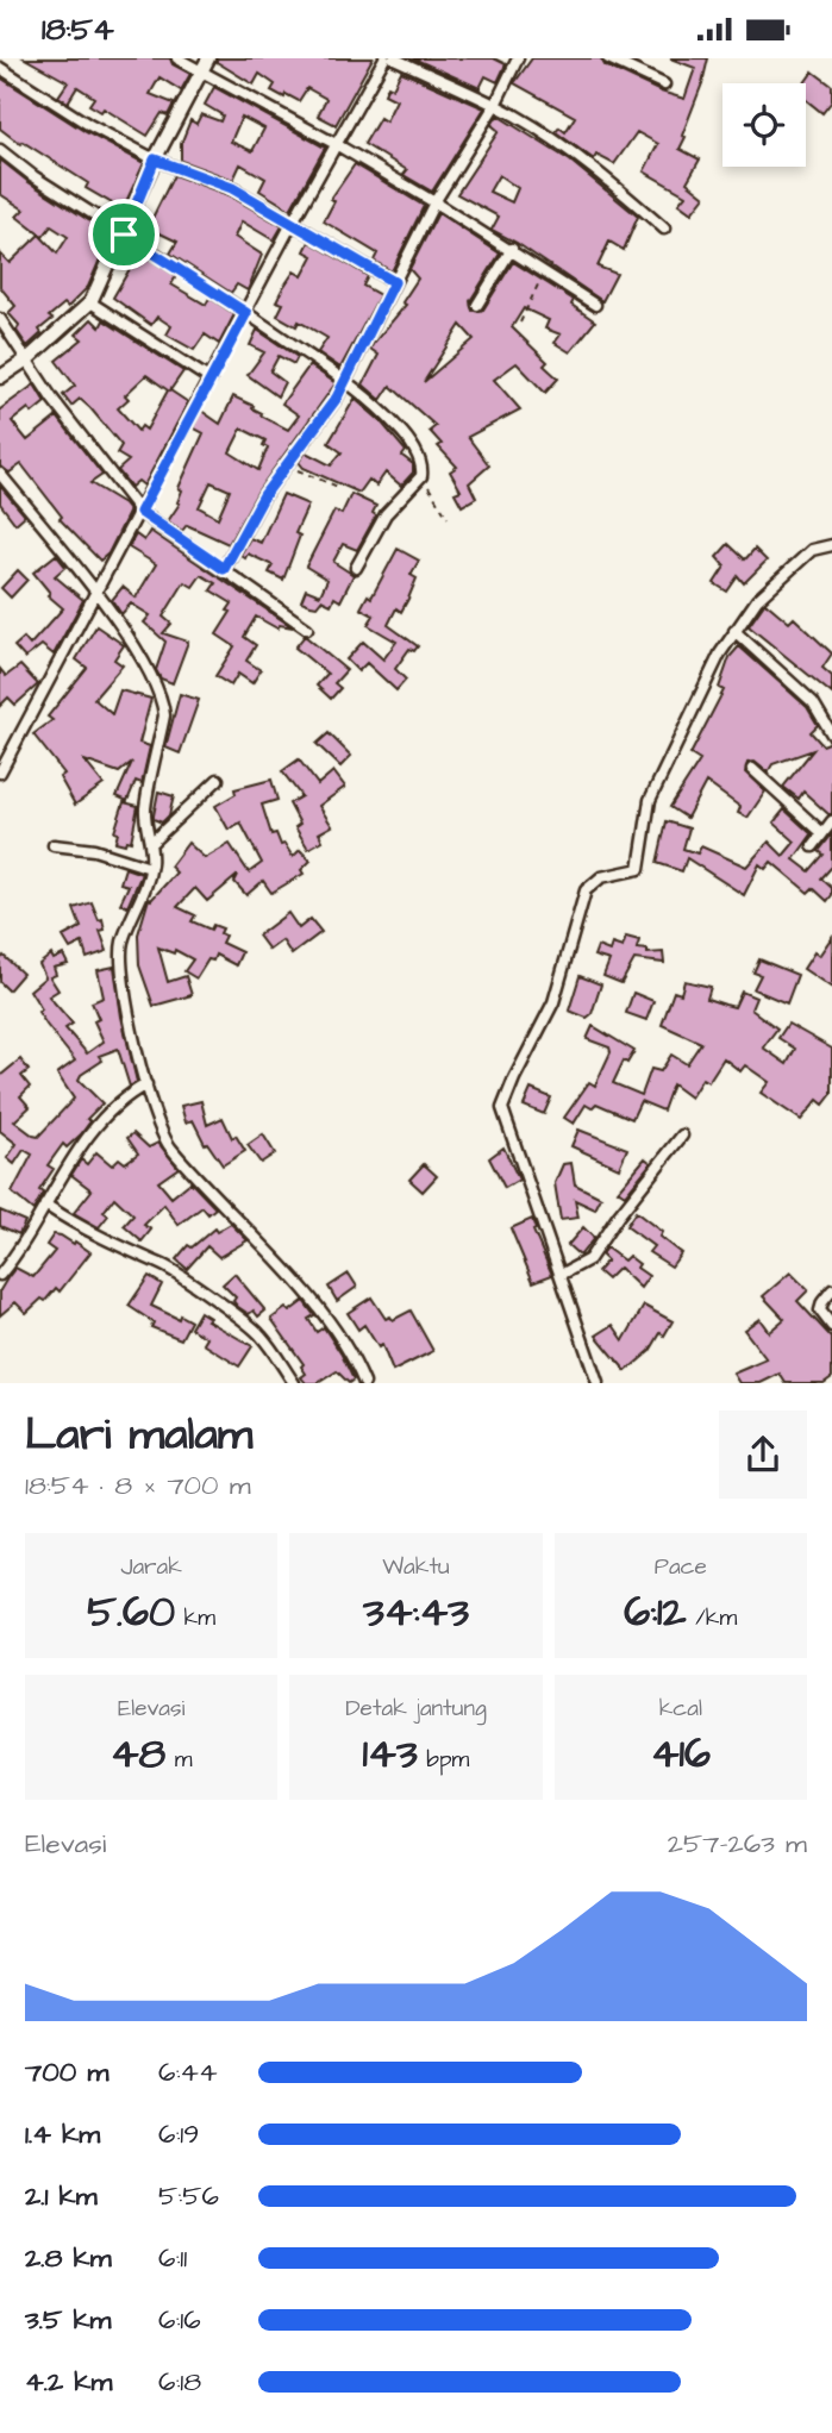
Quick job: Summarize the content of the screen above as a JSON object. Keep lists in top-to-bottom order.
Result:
{
  "page": {
    "status": "18:54",
    "heading": ["Lari malam", "18:54 · 8 × 700 m"],
    "stats": [
      ["Jarak", "5.60 km"],
      ["Waktu", "34:43"],
      ["Pace", "6:12 /km"],
      ["Elevasi", "48 m"],
      ["Detak jantung", "143 bpm"],
      ["kcal", "416"]
    ],
    "chart": ["Elevasi", "257–263 m"],
    "list": [
      {
        "name": "700 m",
        "note": "6:44"
      },
      {
        "name": "1.4 km",
        "note": "6:19"
      },
      {
        "name": "2.1 km",
        "note": "5:56"
      },
      {
        "name": "2.8 km",
        "note": "6:11"
      },
      {
        "name": "3.5 km",
        "note": "6:16"
      },
      {
        "name": "4.2 km",
        "note": "6:18"
      }
    ]
  }
}
